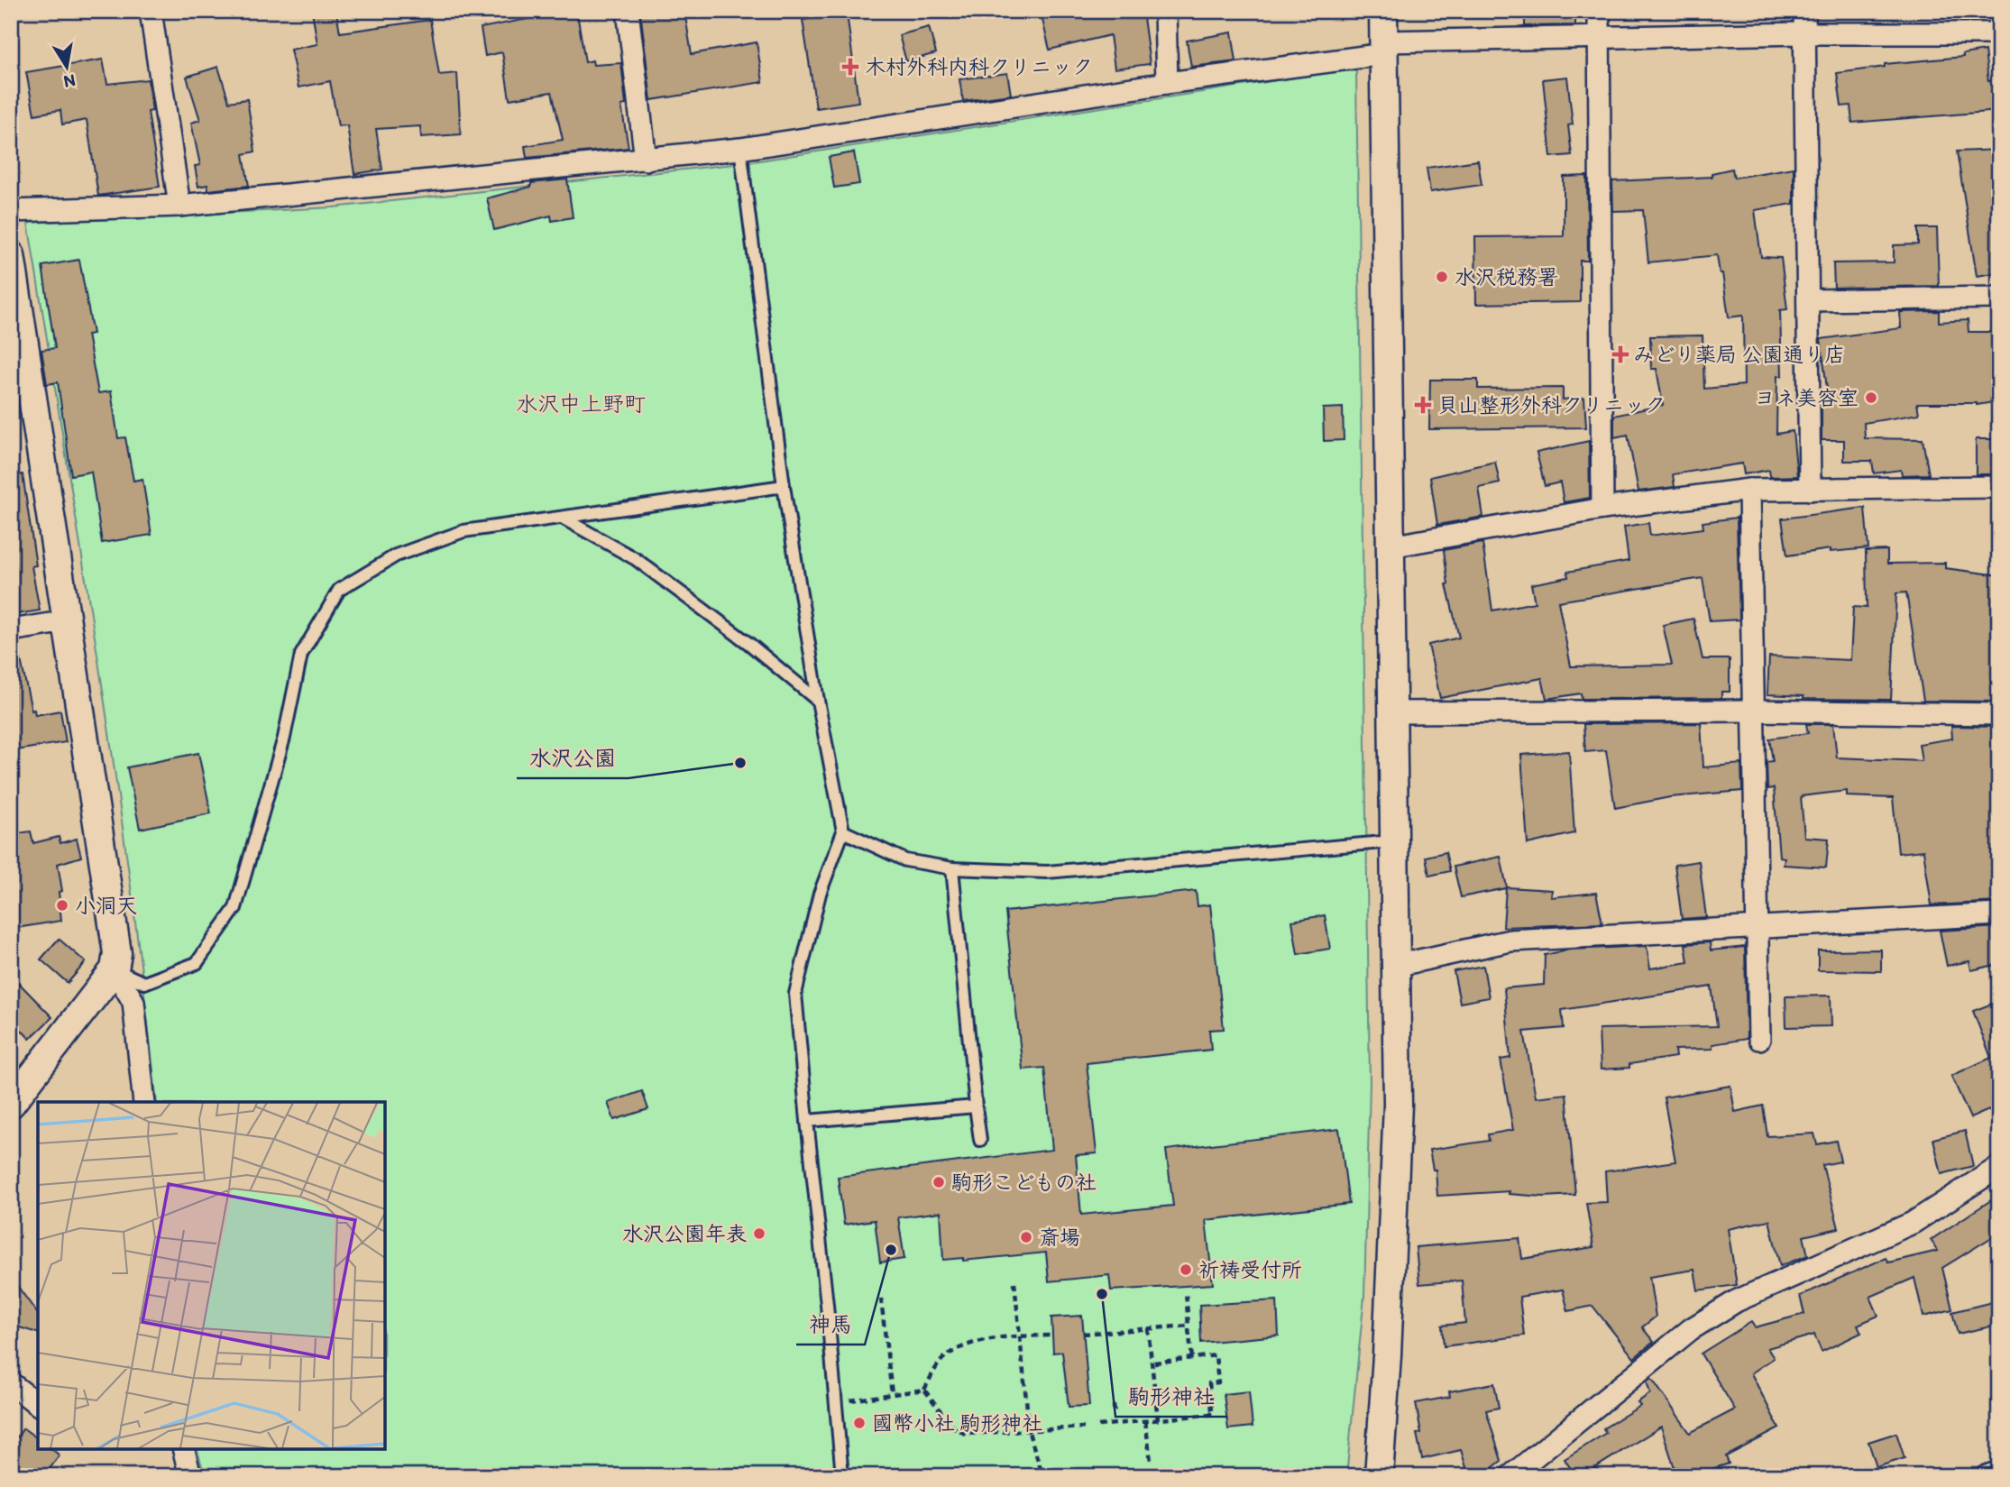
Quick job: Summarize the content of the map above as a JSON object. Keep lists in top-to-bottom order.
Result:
{
  "districts": ["水沢中上野町"],
  "places": {
    "health": ["木村外科内科クリニック", "みどり薬局 公園通り店", "貝山整形外科クリニック"],
    "other": [
      "水沢税務署",
      "ヨネ美容室",
      "水沢公園",
      "小洞天",
      "駒形こどもの社",
      "水沢公園年表",
      "斎場",
      "神馬",
      "祈祷受付所",
      "駒形神社",
      "國幣小社 駒形神社"
    ]
  },
  "north": "bottom"
}
